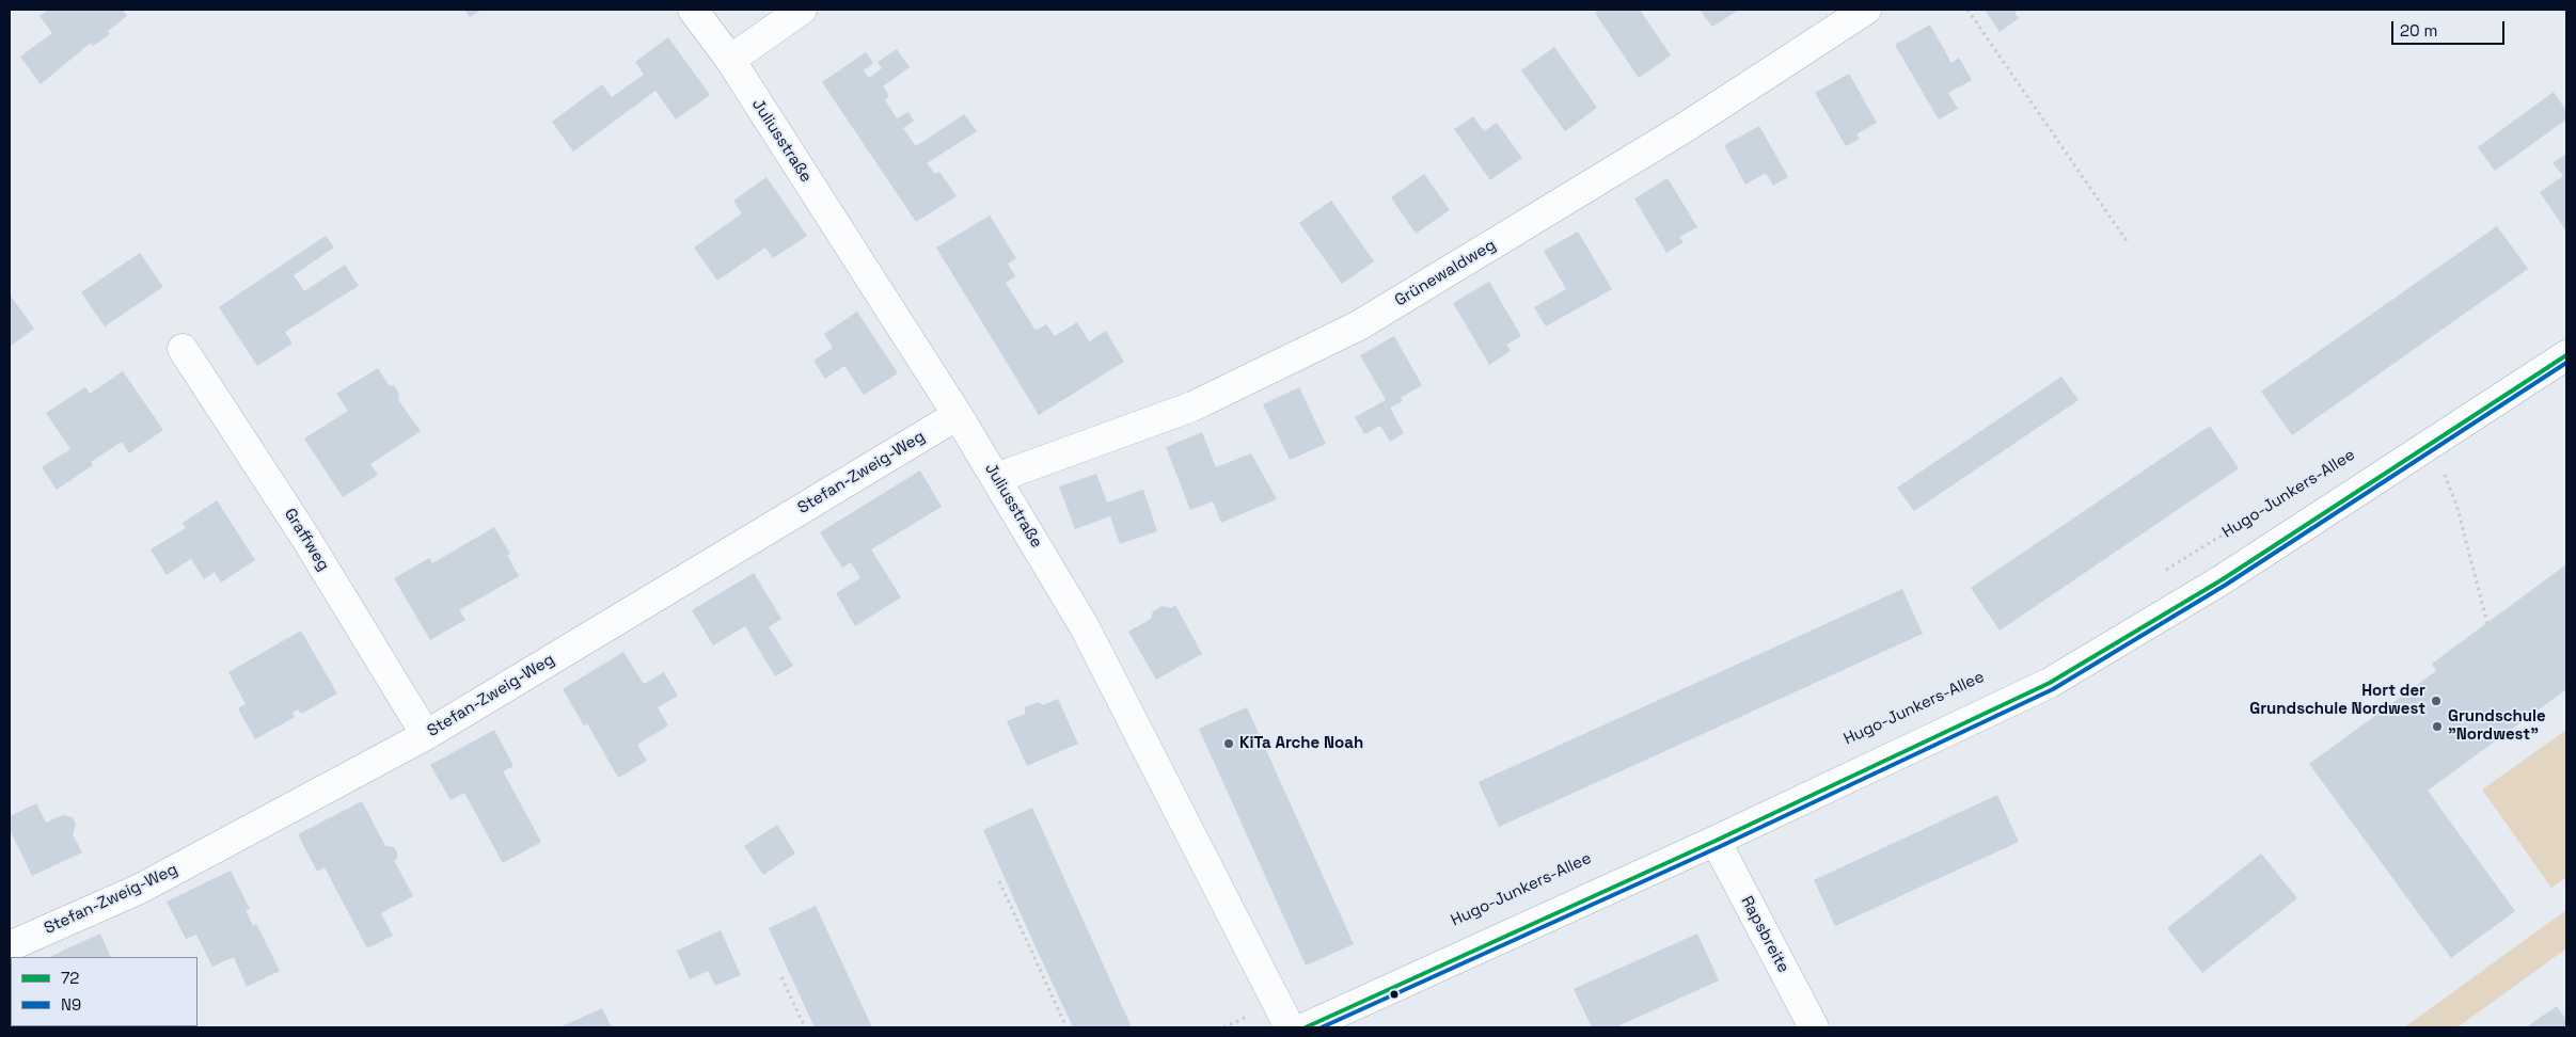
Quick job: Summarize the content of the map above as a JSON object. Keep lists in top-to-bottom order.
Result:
{
  "streets": {
    "street": [
      "Juliusstraße",
      "Grünewaldweg",
      "Stefan-Zweig-Weg",
      "Graffweg",
      "Rapsbreite"
    ],
    "path": ["Hugo-Junkers-Allee"]
  },
  "crossings": [
    ["Juliusstraße", "Grünewaldweg"],
    ["Juliusstraße", "Stefan-Zweig-Weg"],
    ["Stefan-Zweig-Weg", "Graffweg"]
  ],
  "places": ["Hort der Grundschule Nordwest", "Grundschule \"Nordwest\"", "KiTa Arche Noah"],
  "lines": ["transit line 72", "transit line N9"],
  "legend": ["72", "N9"],
  "scale_bar": "20 m"
}
